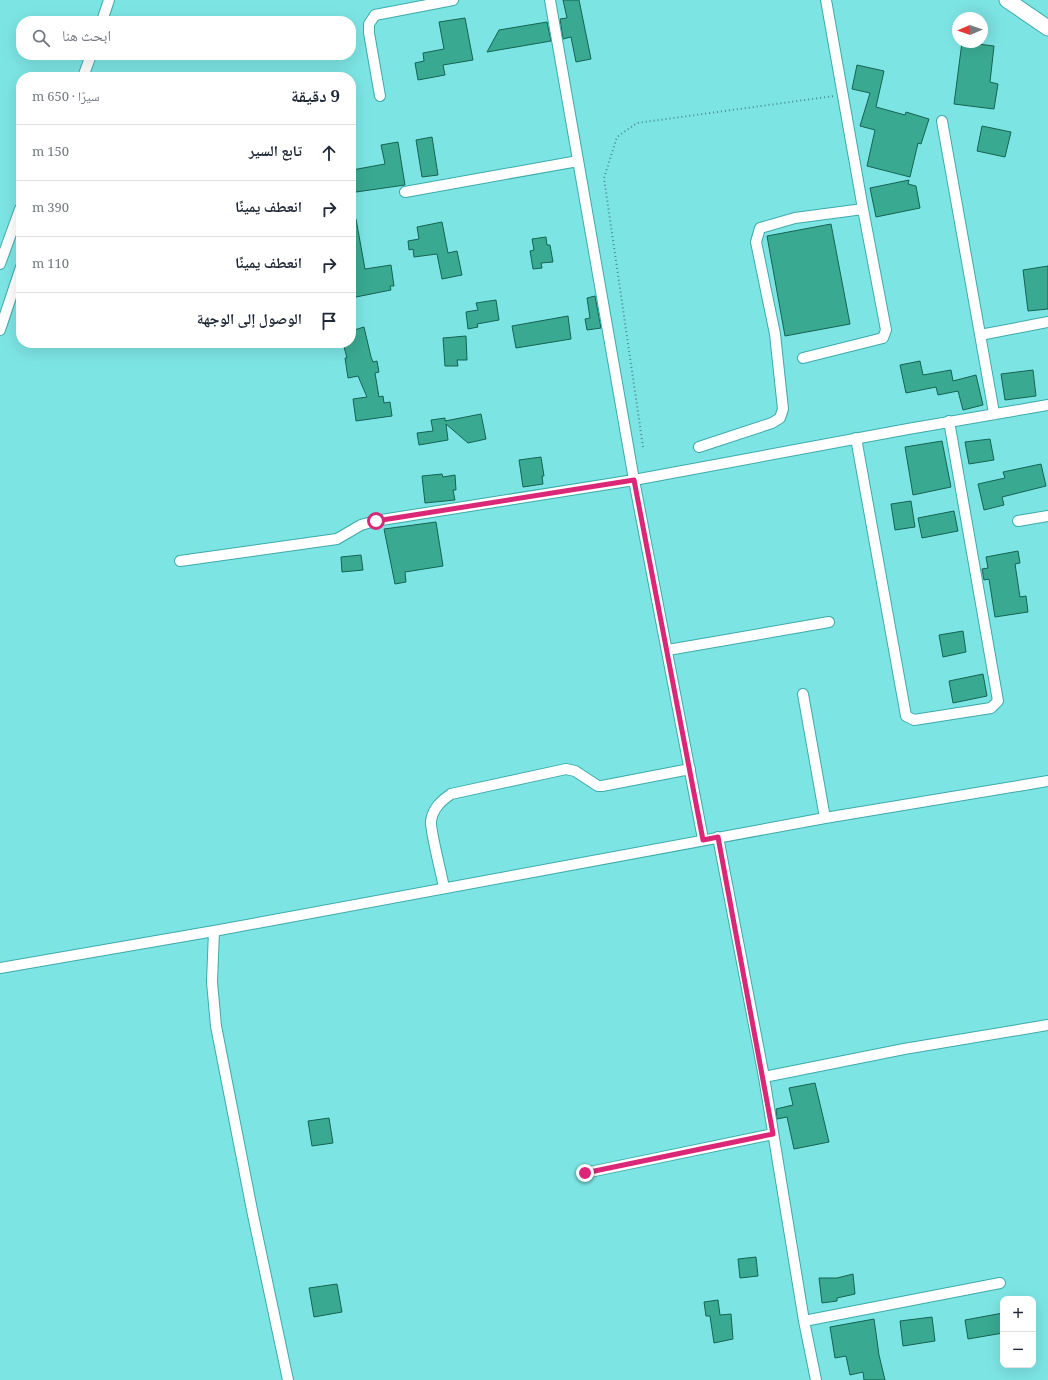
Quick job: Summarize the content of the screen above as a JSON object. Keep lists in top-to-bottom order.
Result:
{
  "north": "left",
  "page": {
    "search": "ابحث هنا",
    "heading": ["9 دقيقة", "سيرًا · 650 m"],
    "list": [
      ["تابع السير", "150 m"],
      ["انعطف يمينًا", "390 m"],
      ["انعطف يمينًا", "110 m"],
      "الوصول إلى الوجهة"
    ],
    "map_buttons": ["+", "−"]
  }
}
